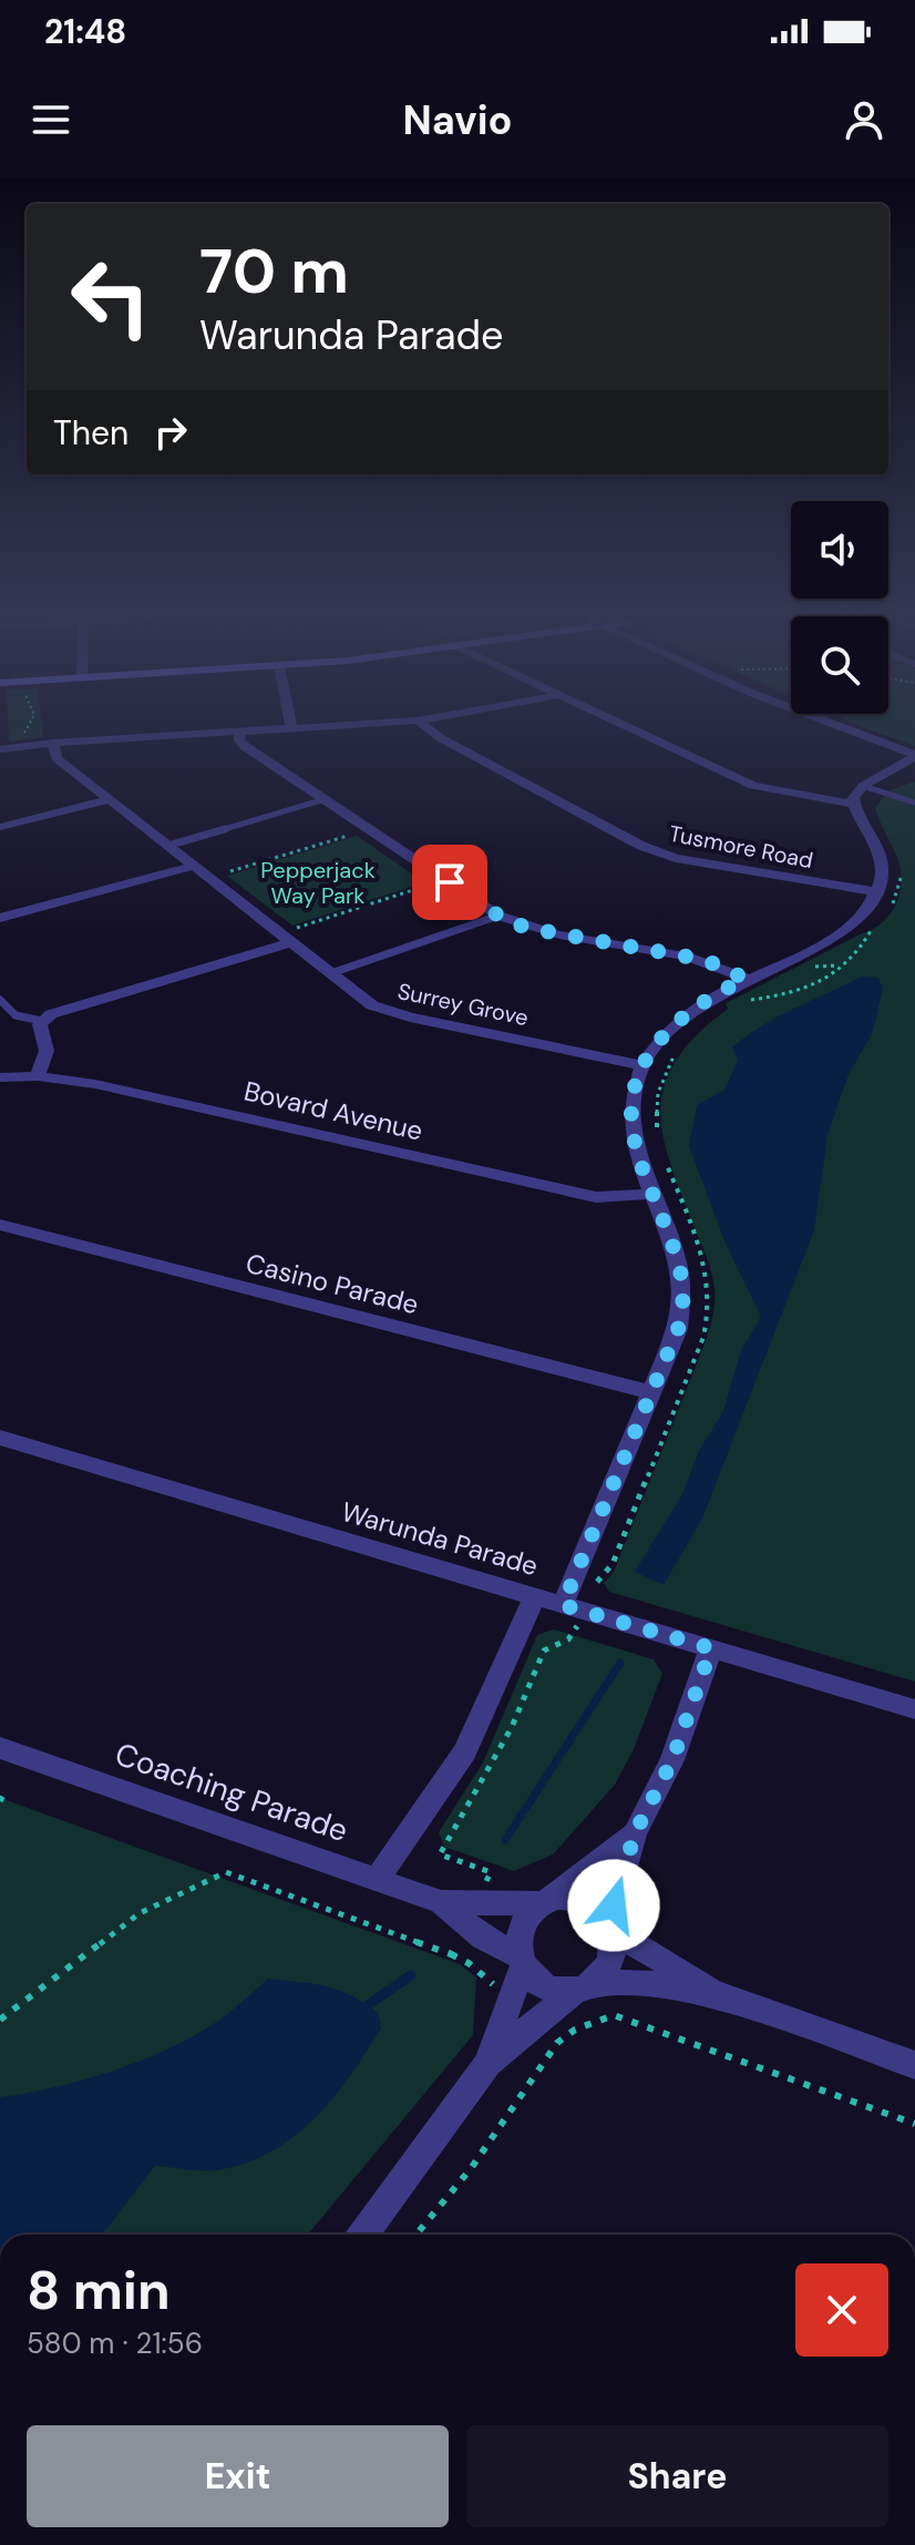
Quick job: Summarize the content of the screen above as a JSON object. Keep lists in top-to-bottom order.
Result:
{
  "streets": {
    "street": [
      "Tusmore Road",
      "Surrey Grove",
      "Bovard Avenue",
      "Casino Parade",
      "Warunda Parade",
      "Coaching Parade"
    ]
  },
  "parks": ["Pepperjack Way Park"],
  "page": {
    "status": "21:48",
    "header": "Navio",
    "turn": ["70 m", "Warunda Parade"],
    "then": "Then",
    "heading": ["8 min", "580 m · 21:56"],
    "buttons": ["Exit", "Share"]
  }
}
